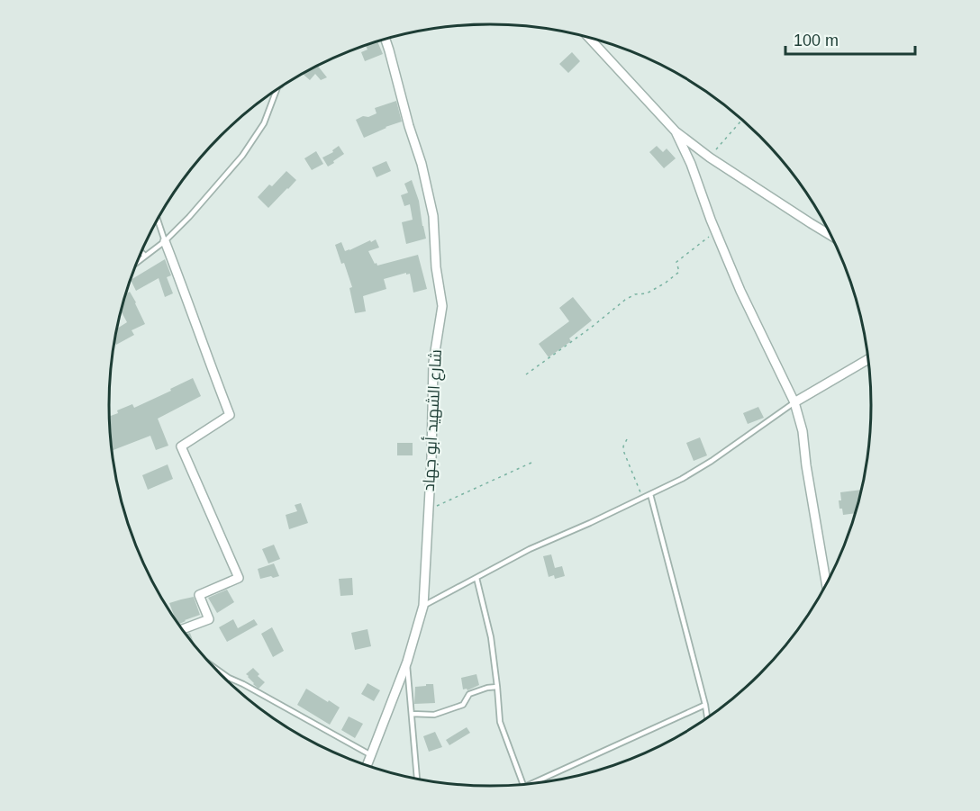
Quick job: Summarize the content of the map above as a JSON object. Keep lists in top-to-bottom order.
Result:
{
  "streets": {
    "street": ["شارع الشهيد أبو جهاد"]
  },
  "scale_bar": "100 m"
}
